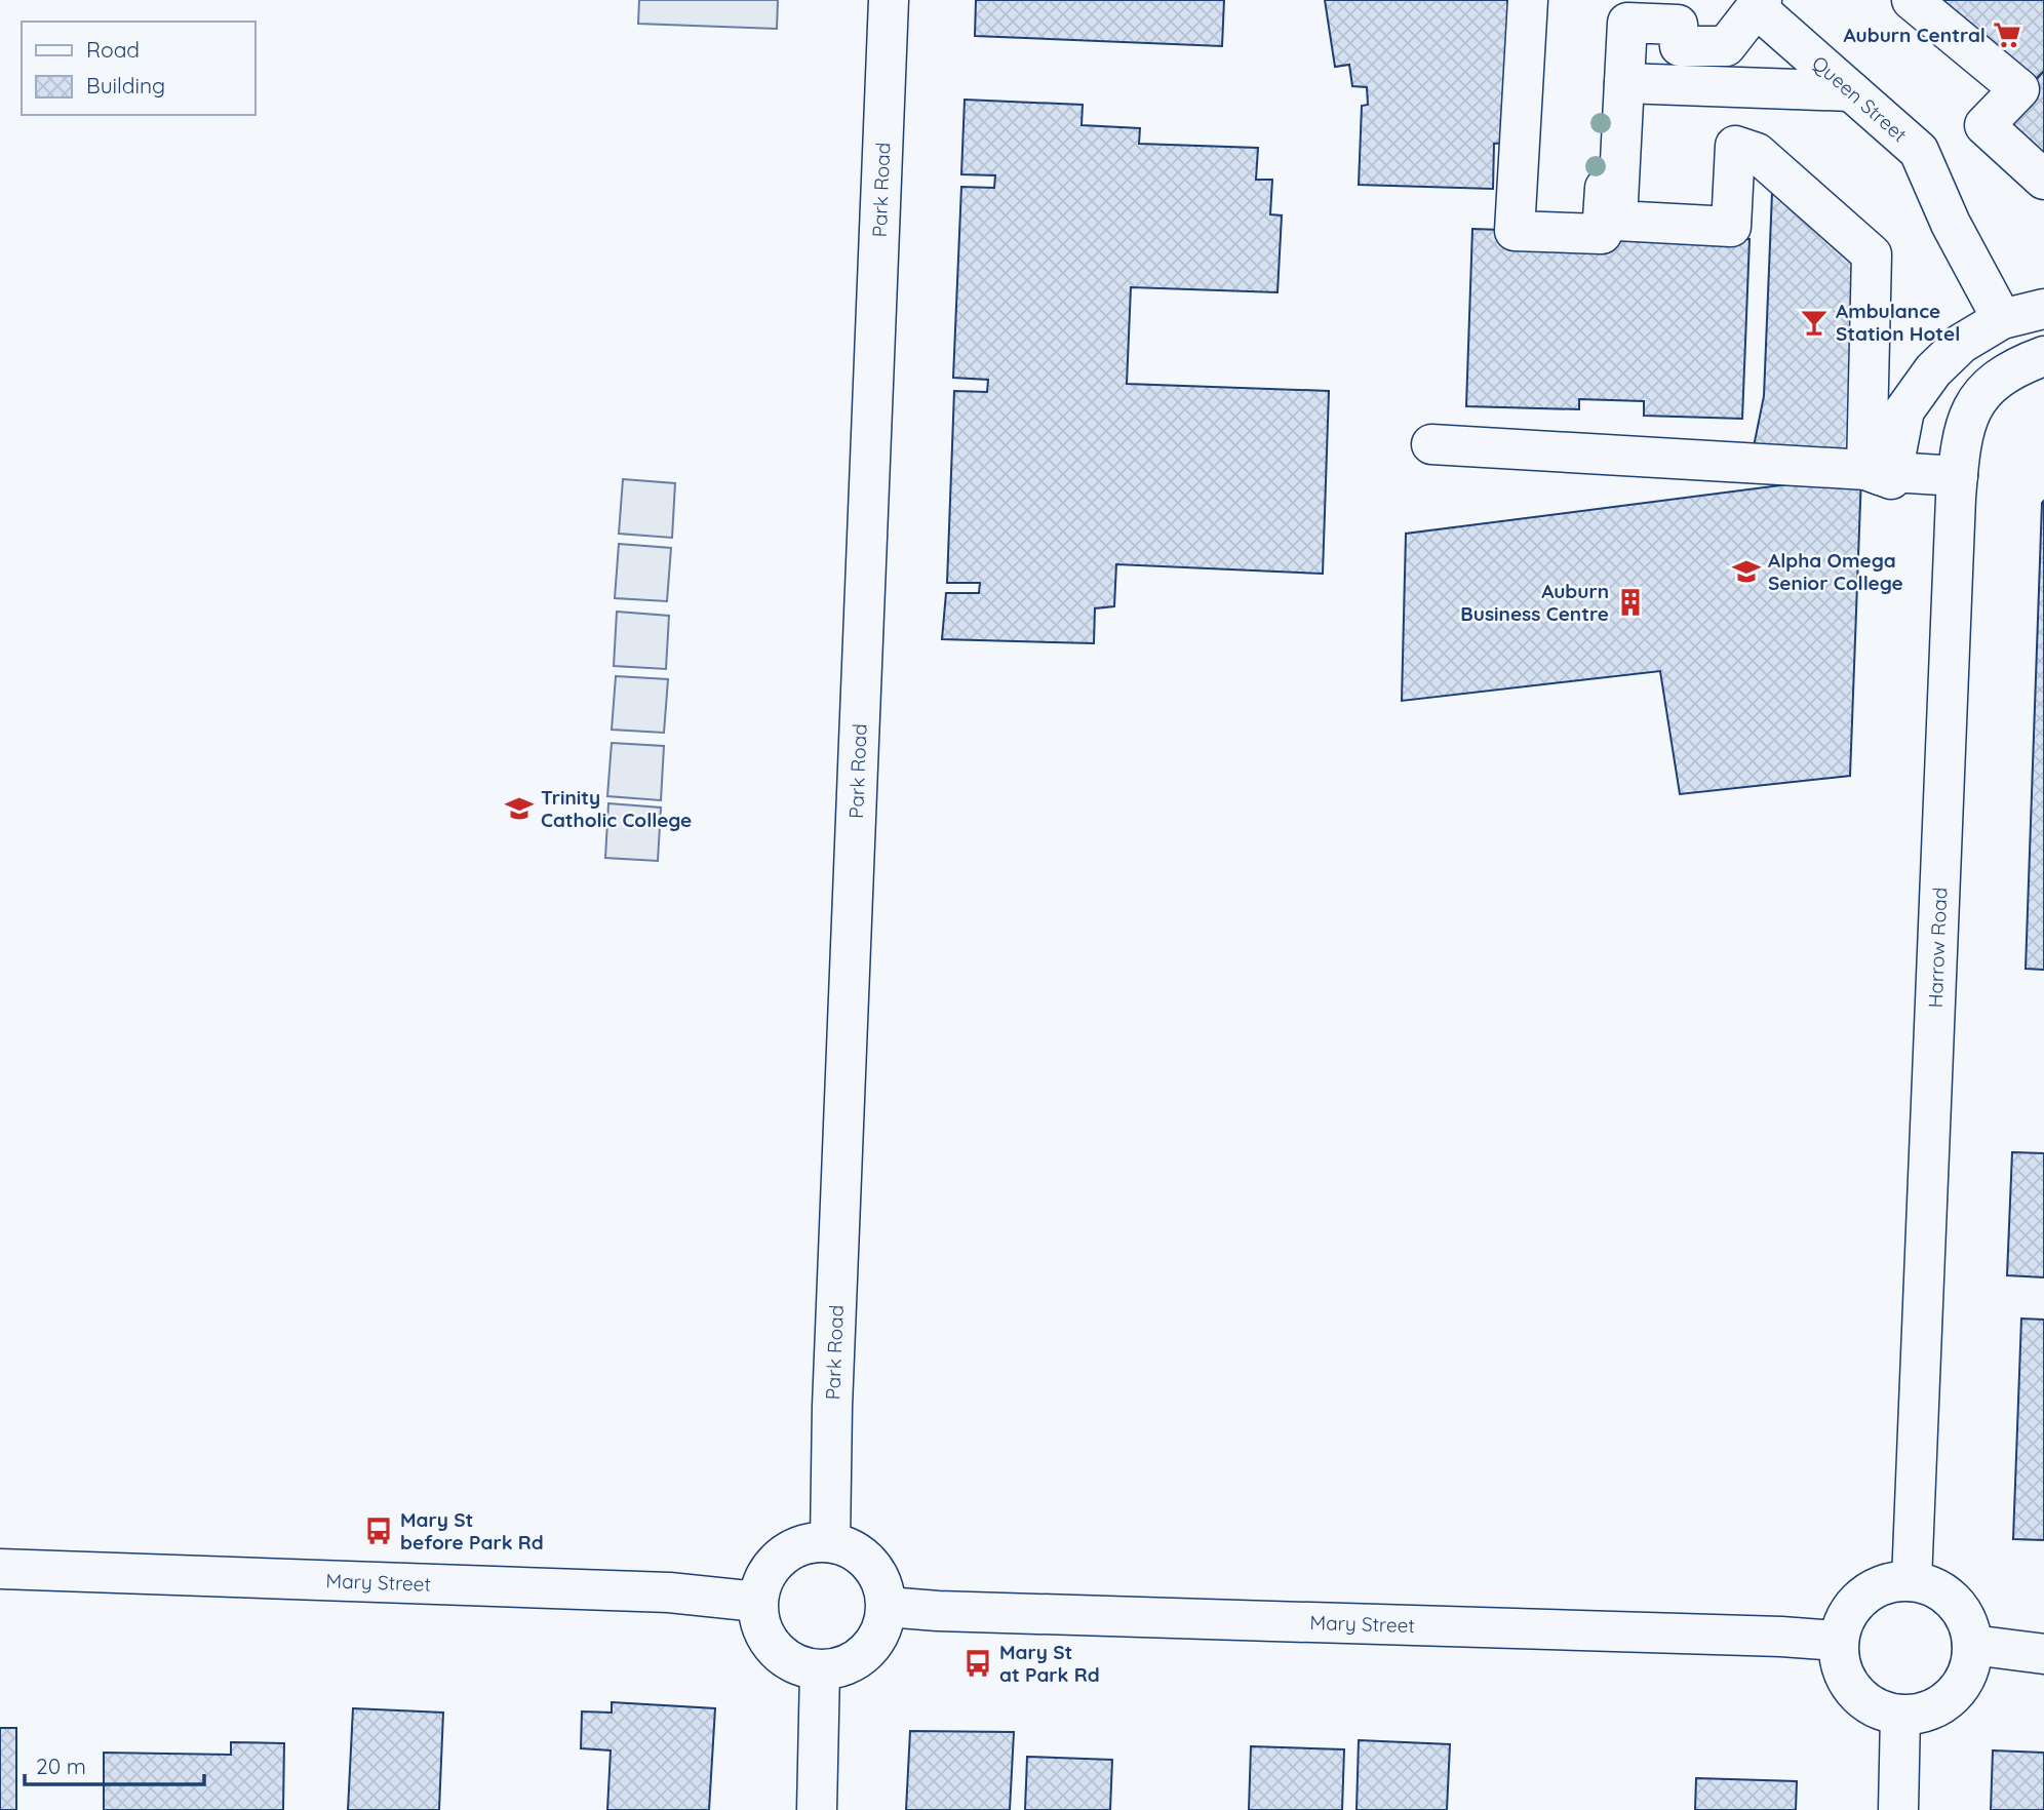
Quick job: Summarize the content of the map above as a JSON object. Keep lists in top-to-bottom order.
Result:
{
  "streets": {
    "street": [
      "Queen Street",
      "Park Road",
      "Harrow Road",
      "Mary Street"
    ]
  },
  "crossings": [
    ["Park Road", "Mary Street"],
    ["Harrow Road", "Mary Street"]
  ],
  "places": {
    "supermarket": ["Auburn Central"],
    "bar": ["Ambulance Station Hotel"],
    "school or university": ["Alpha Omega Senior College", "Trinity Catholic College"],
    "building": ["Auburn Business Centre"],
    "bus stop": ["Mary St before Park Rd", "Mary St at Park Rd"]
  },
  "legend": ["Road", "Building"],
  "scale_bar": "20 m"
}
